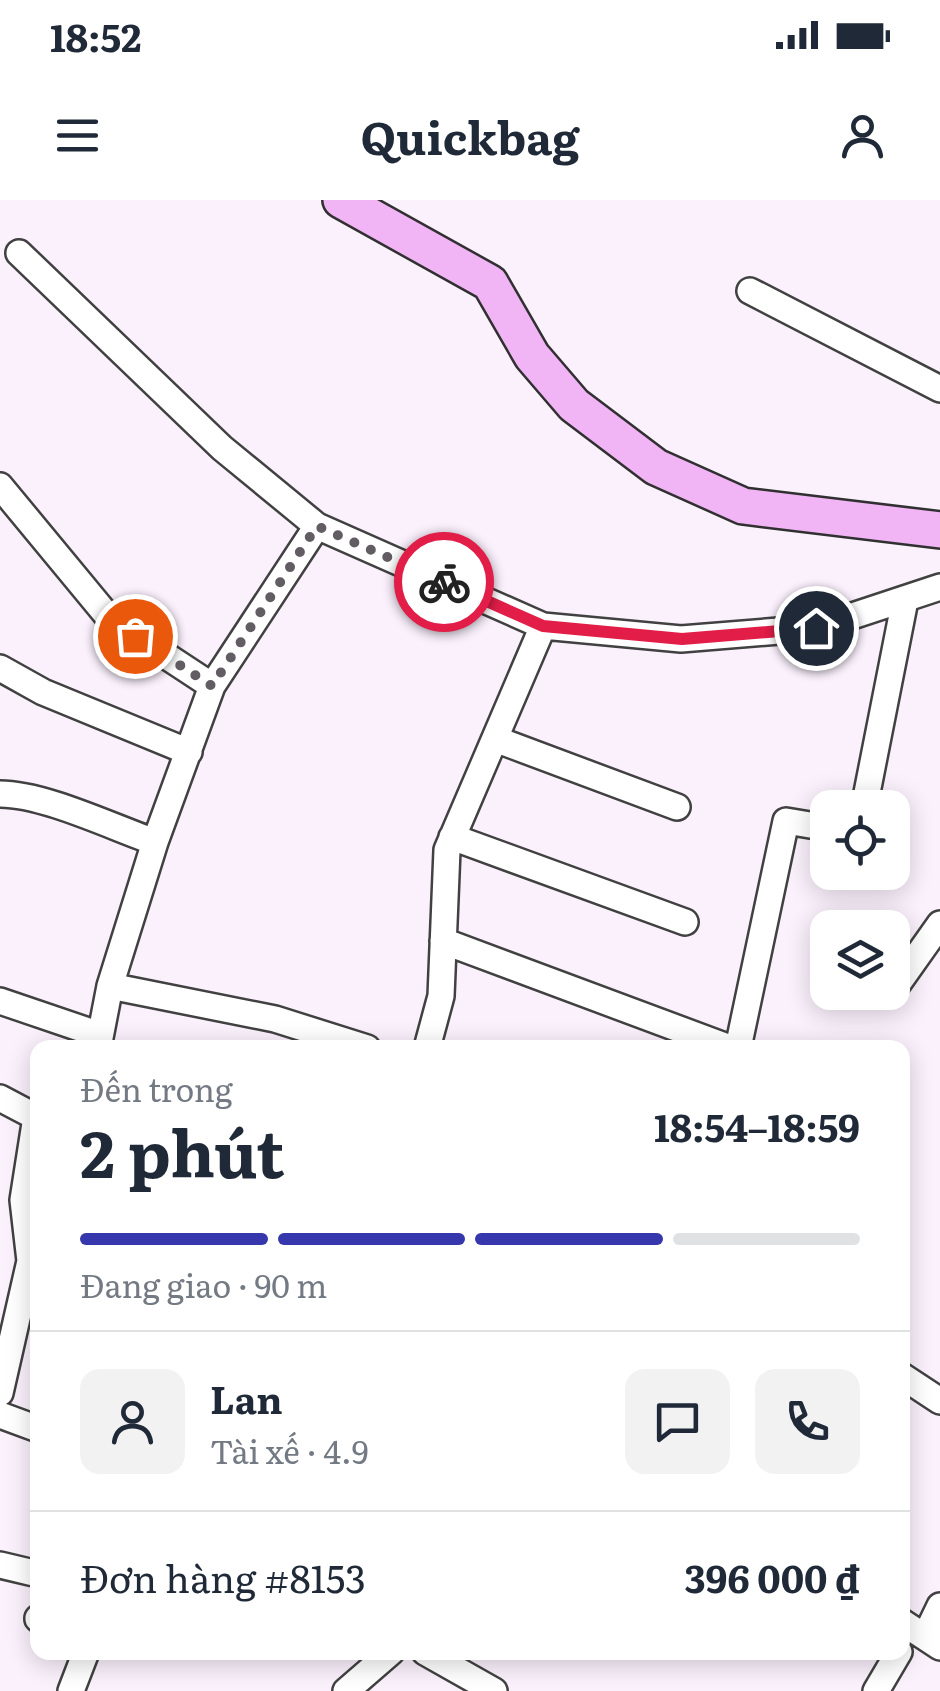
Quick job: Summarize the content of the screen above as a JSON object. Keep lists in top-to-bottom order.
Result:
{
  "page": {
    "status": "18:52",
    "header": "Quickbag",
    "heading": ["2 phút", "Đến trong", "18:54–18:59"],
    "panel": [
      "Lan",
      "Tài xế · 4.9",
      "Đơn hàng #8153",
      "396 000 ₫"
    ],
    "bar": "Đang giao · 90 m"
  }
}
